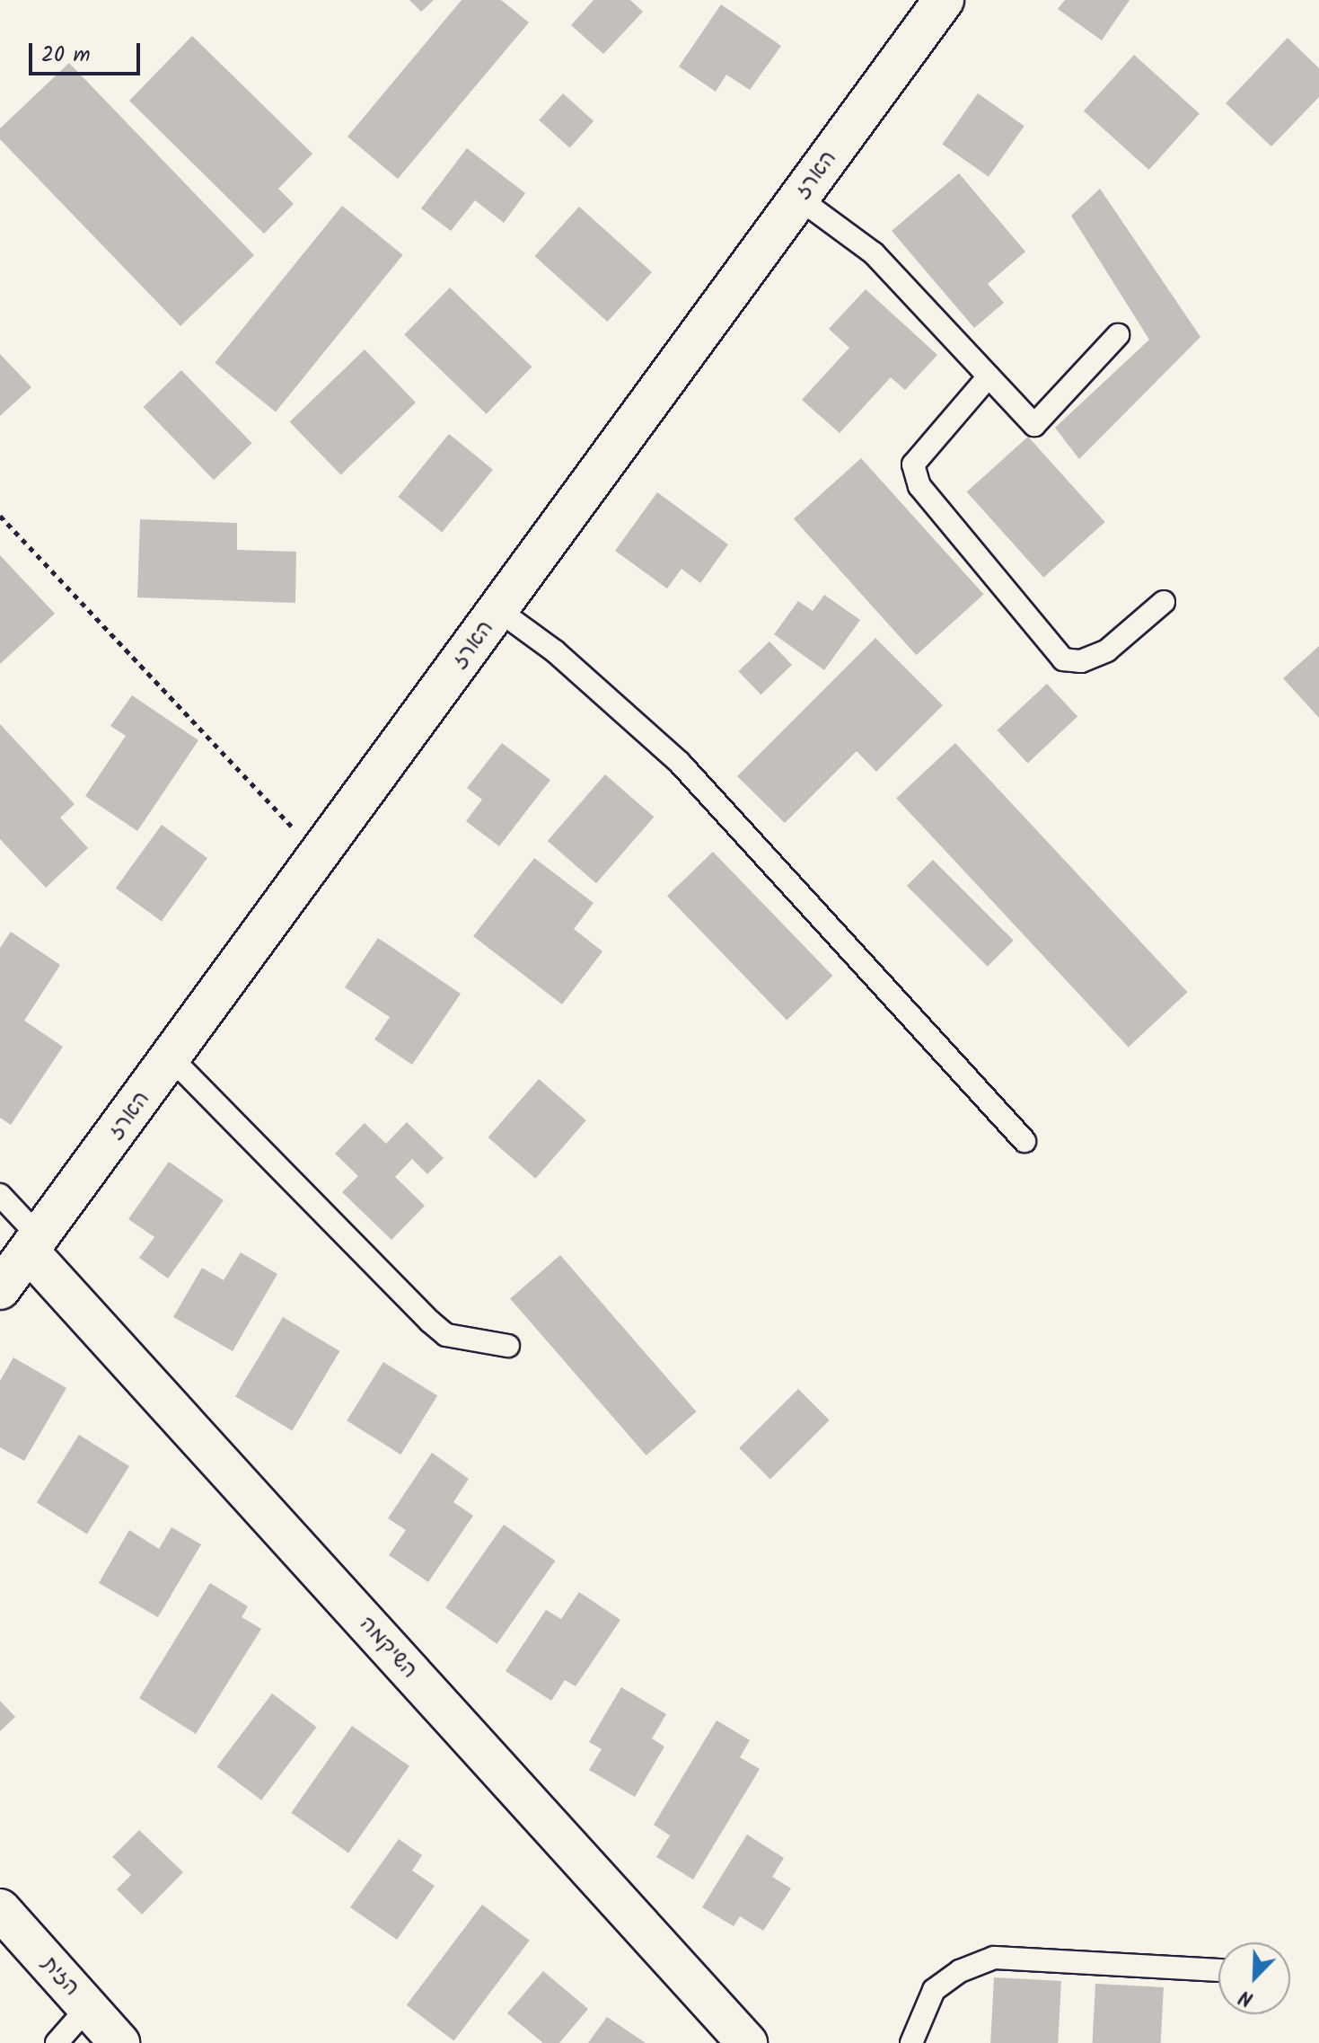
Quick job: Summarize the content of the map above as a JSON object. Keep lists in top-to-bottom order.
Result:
{
  "streets": {
    "street": ["הארז", "השיקמה", "הזית"]
  },
  "crossings": [
    ["הארז", "השיקמה"]
  ],
  "scale_bar": "20 m",
  "north": "bottom left"
}
